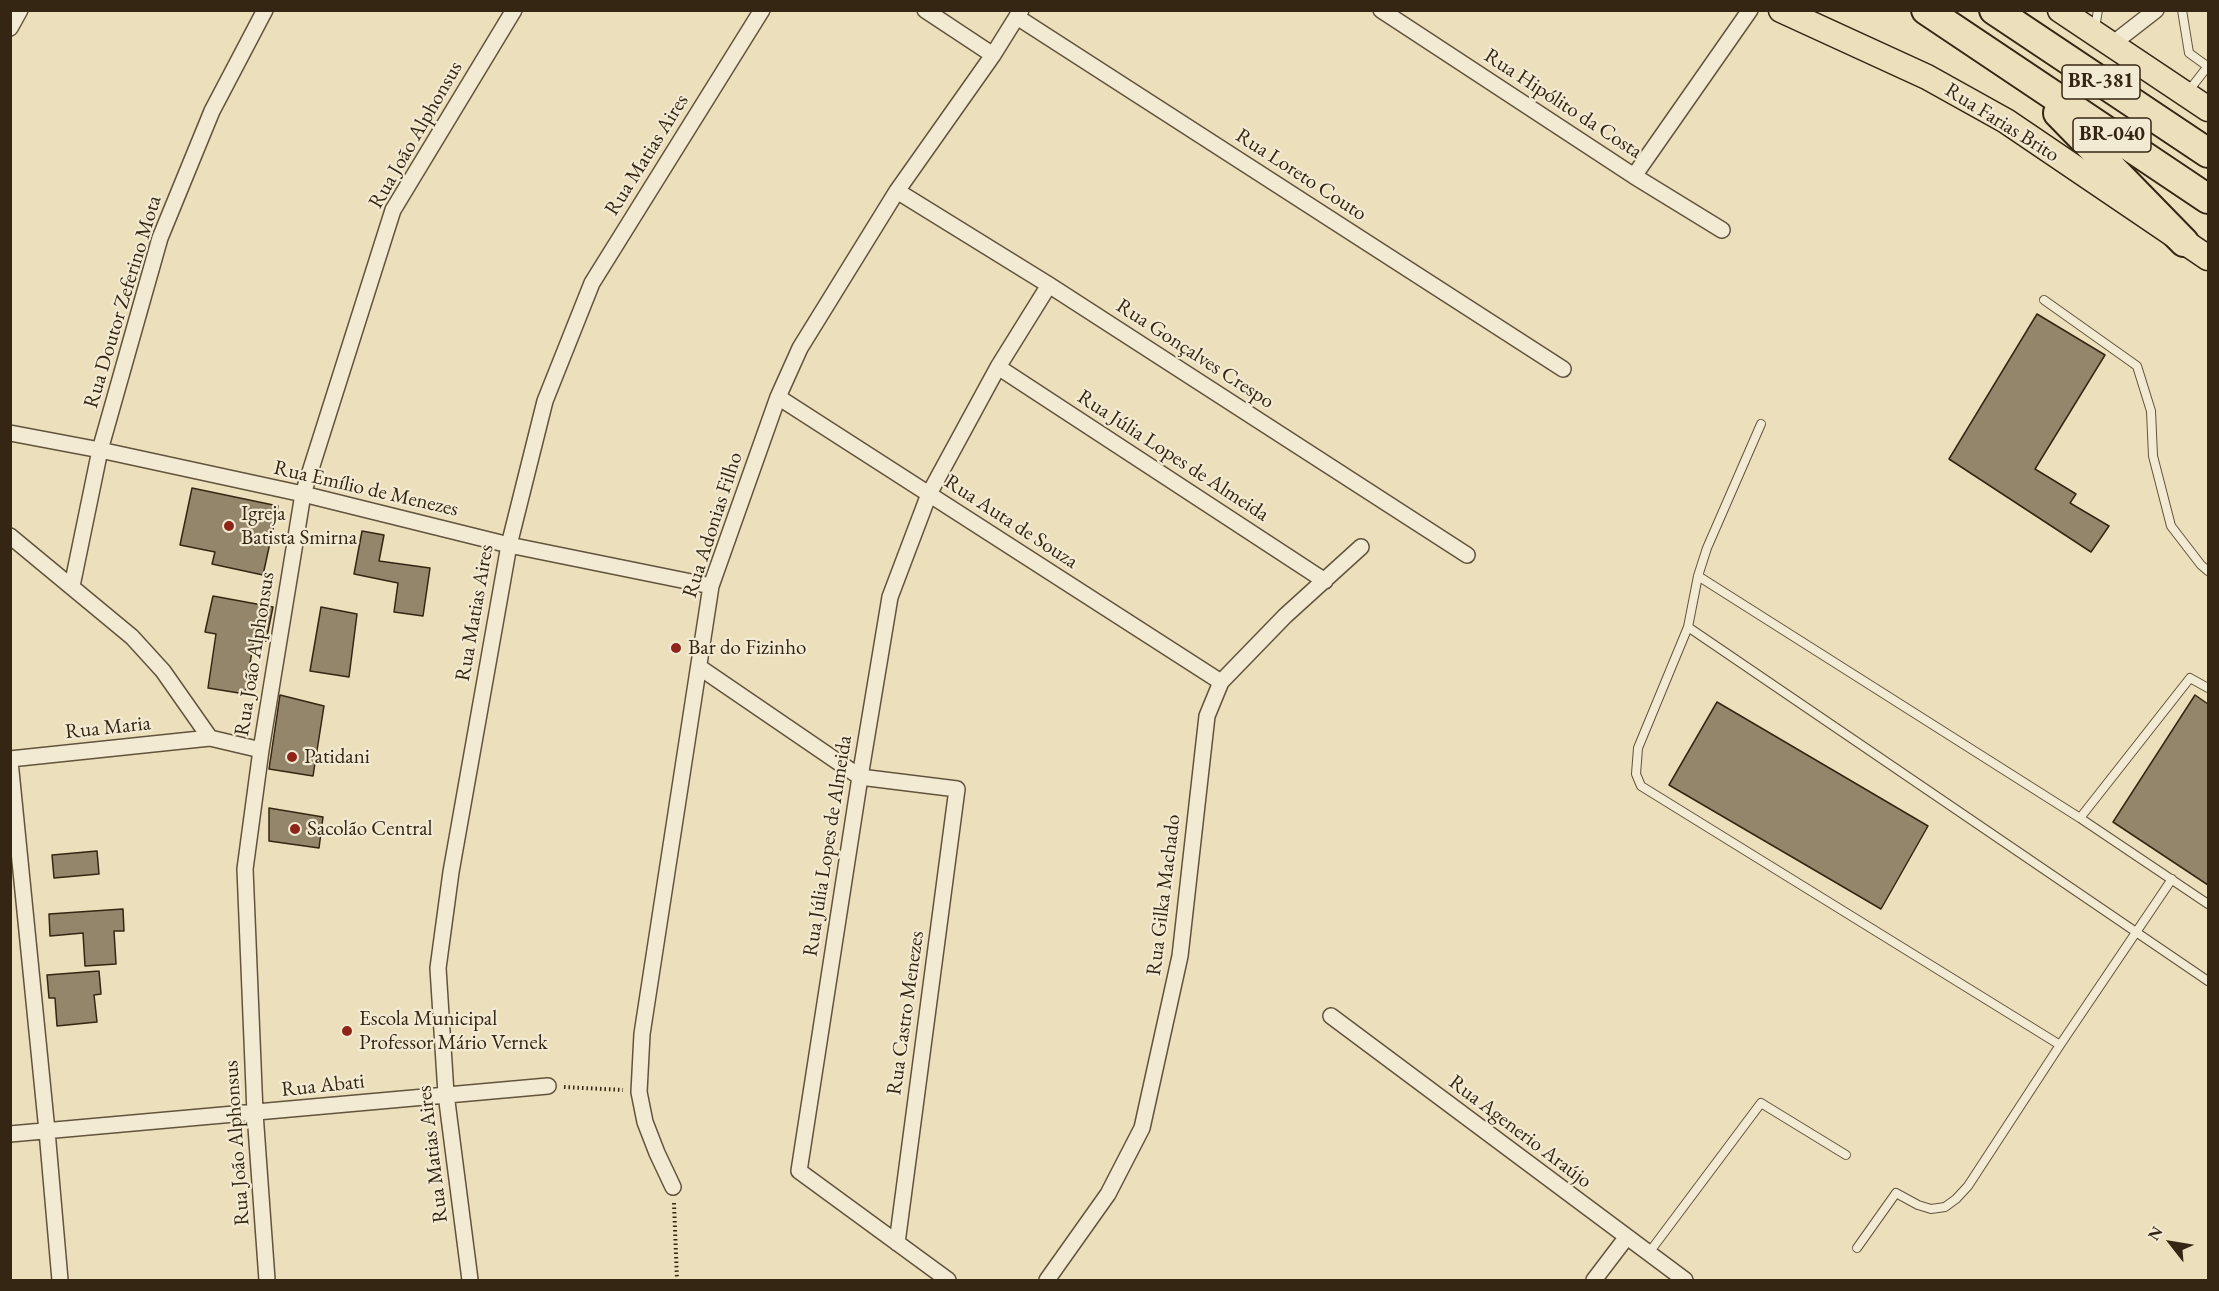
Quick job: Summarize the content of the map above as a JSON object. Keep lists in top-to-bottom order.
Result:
{
  "streets": {
    "highway": ["BR-381", "BR-040"],
    "main road": ["Rua Farias Brito"],
    "street": [
      "Rua Hipólito da Costa",
      "Rua João Alphonsus",
      "Rua Matias Aires",
      "Rua Loreto Couto",
      "Rua Doutor Zeferino Mota",
      "Rua Gonçalves Crespo",
      "Rua Júlia Lopes de Almeida",
      "Rua Emílio de Menezes",
      "Rua Auta de Souza",
      "Rua Adonias Filho",
      "Rua Maria",
      "Rua Gilka Machado",
      "Rua Castro Menezes",
      "Rua Abati",
      "Rua Agenerio Araújo"
    ]
  },
  "crossings": [
    ["Rua João Alphonsus", "Rua Emílio de Menezes"],
    ["Rua João Alphonsus", "Rua Maria"],
    ["Rua João Alphonsus", "Rua Abati"],
    ["Rua Matias Aires", "Rua Emílio de Menezes"],
    ["Rua Matias Aires", "Rua Abati"],
    ["Rua Loreto Couto", "Rua Adonias Filho"],
    ["Rua Doutor Zeferino Mota", "Rua Emílio de Menezes"],
    ["Rua Gonçalves Crespo", "Rua Júlia Lopes de Almeida"],
    ["Rua Gonçalves Crespo", "Rua Adonias Filho"],
    ["Rua Júlia Lopes de Almeida", "Rua Auta de Souza"],
    ["Rua Júlia Lopes de Almeida", "Rua Gilka Machado"],
    ["Rua Júlia Lopes de Almeida", "Rua Castro Menezes"],
    ["Rua Emílio de Menezes", "Rua Adonias Filho"],
    ["Rua Auta de Souza", "Rua Adonias Filho"],
    ["Rua Auta de Souza", "Rua Gilka Machado"]
  ],
  "places": [
    "Igreja Batista Smirna",
    "Bar do Fizinho",
    "Patidani",
    "Sacolão Central",
    "Escola Municipal Professor Mário Vernek"
  ],
  "north": "top left"
}
